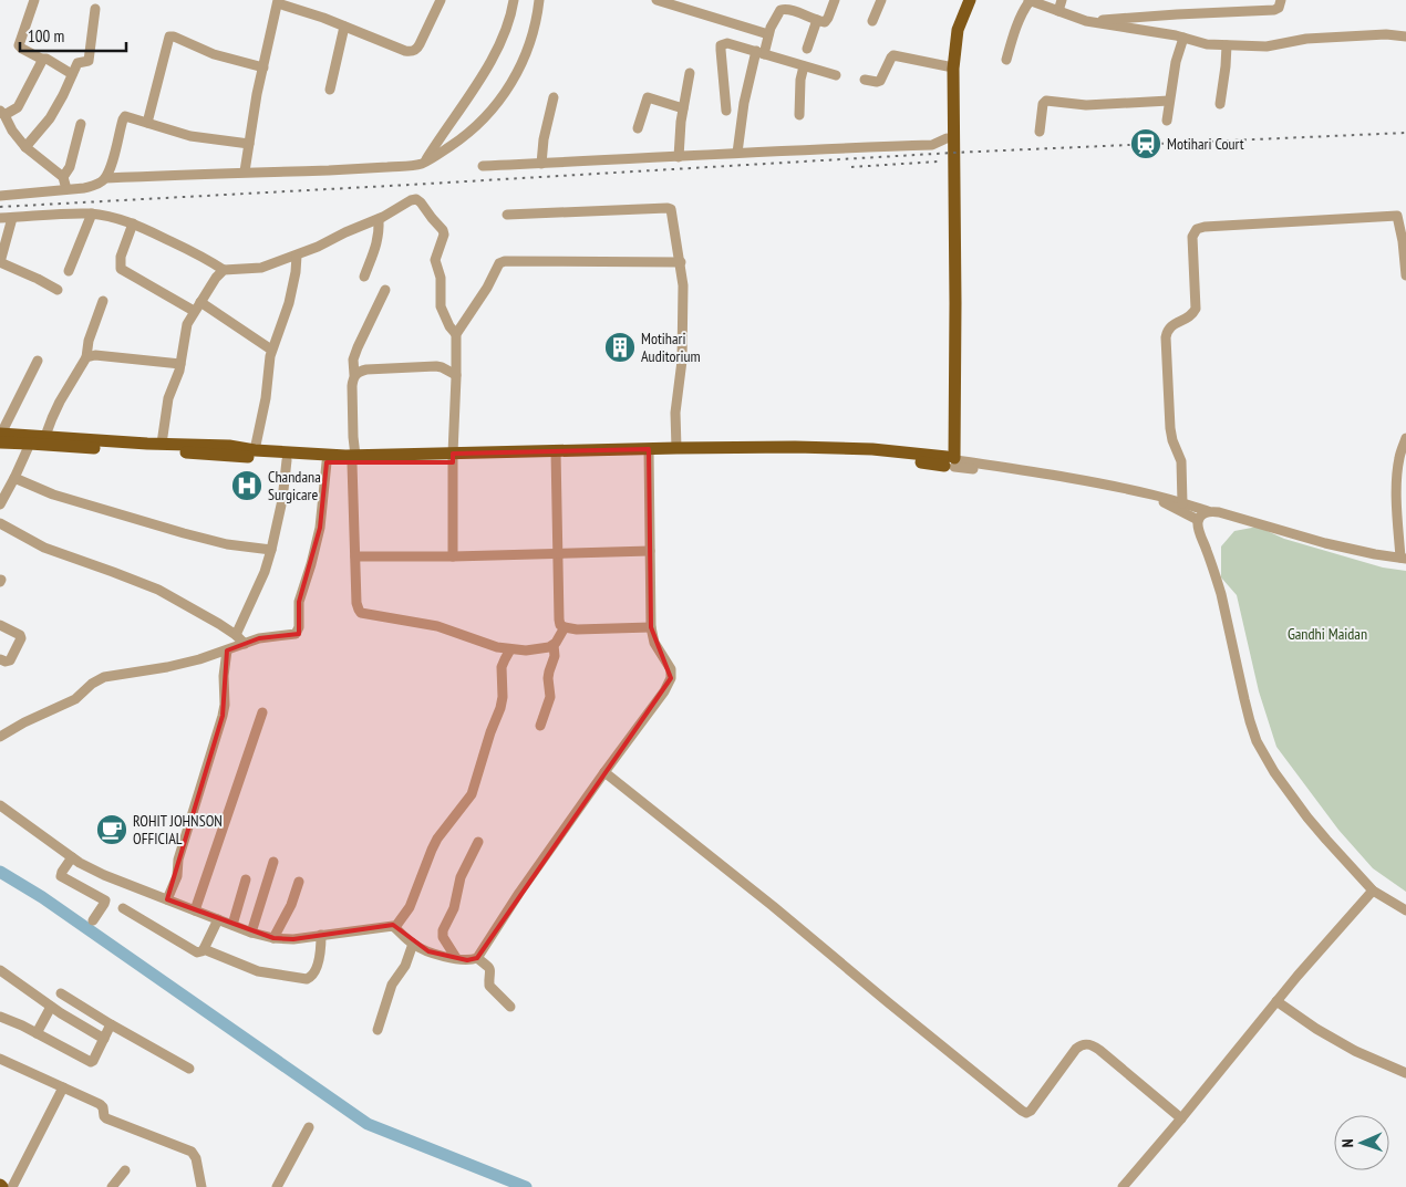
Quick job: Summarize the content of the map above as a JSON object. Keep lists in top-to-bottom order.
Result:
{
  "parks": ["Gandhi Maidan"],
  "places": {
    "station": ["Motihari Court"],
    "building": ["Motihari Auditorium"],
    "hospital": ["Chandana Surgicare"],
    "cafe": ["ROHIT JOHNSON OFFICIAL"]
  },
  "scale_bar": "100 m",
  "north": "left"
}
